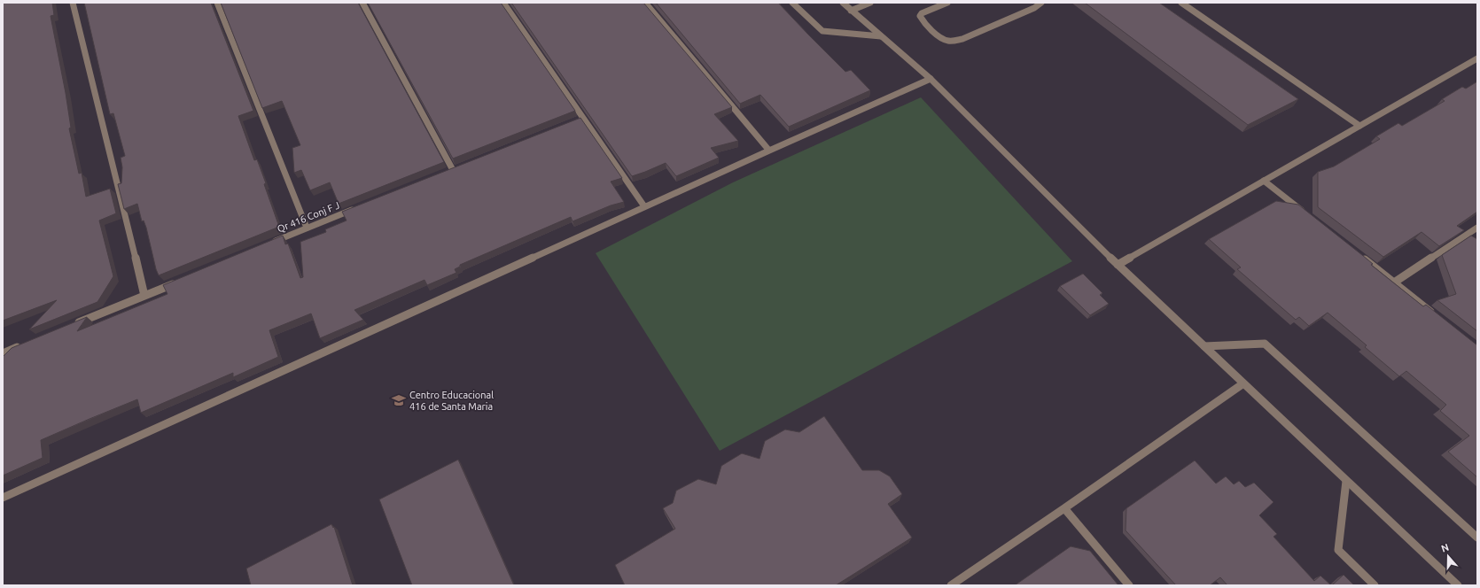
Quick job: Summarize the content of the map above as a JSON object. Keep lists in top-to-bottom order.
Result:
{
  "streets": {
    "street": ["Qr 416 Conj F J"]
  },
  "places": {
    "school or university": ["Centro Educacional 416 de Santa Maria"]
  },
  "north": "top"
}
